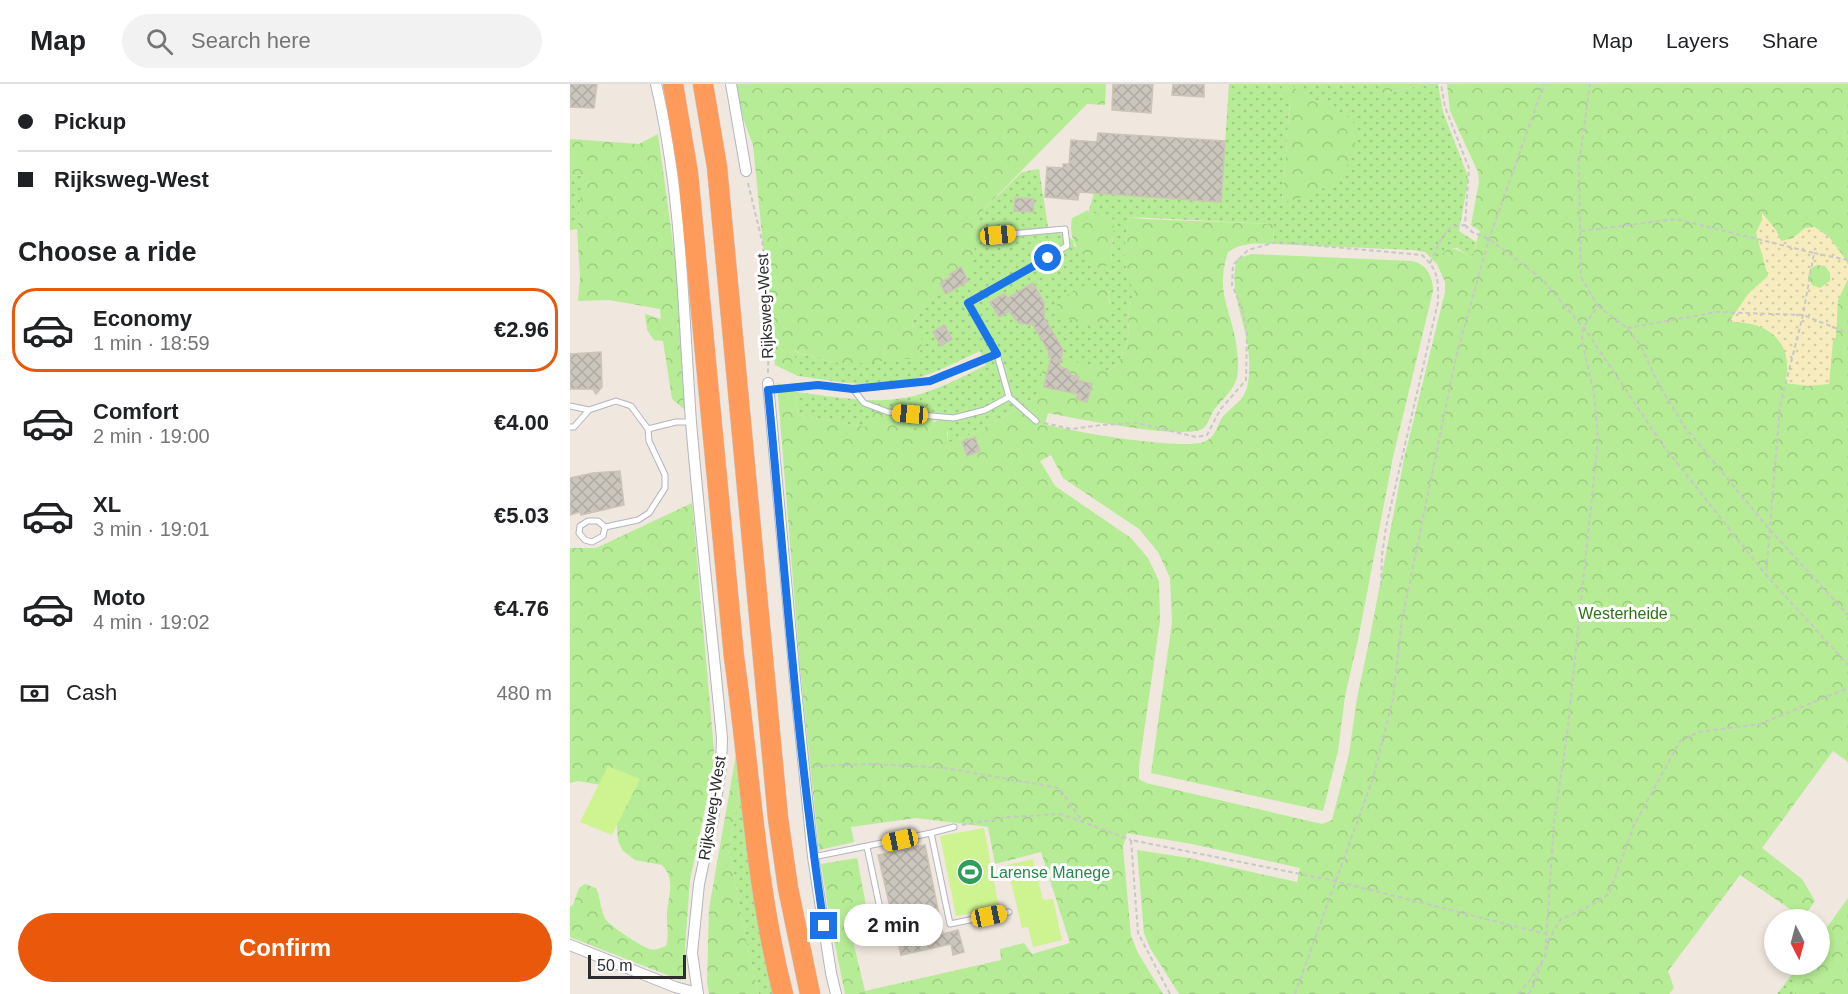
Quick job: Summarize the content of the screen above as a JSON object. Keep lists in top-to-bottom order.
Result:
{
  "streets": {
    "street": ["Rijksweg-West"]
  },
  "parks": ["Westerheide"],
  "places": {
    "sports": ["Larense Manege"]
  },
  "scale_bar": "50 m",
  "north": "bottom",
  "page": {
    "header": "Map",
    "search": "Search here",
    "nav": ["Map", "Layers", "Share"],
    "banner": ["Pickup", "Rijksweg-West"],
    "heading": "Choose a ride",
    "list": [
      {
        "name": "Economy",
        "note": "1 min · 18:59",
        "value": "€2.96"
      },
      {
        "name": "Comfort",
        "note": "2 min · 19:00",
        "value": "€4.00"
      },
      {
        "name": "XL",
        "note": "3 min · 19:01",
        "value": "€5.03"
      },
      {
        "name": "Moto",
        "note": "4 min · 19:02",
        "value": "€4.76"
      }
    ],
    "pay": ["Cash", "480 m"],
    "buttons": "Confirm",
    "bubble": "2 min",
    "scale": "50 m"
  }
}
